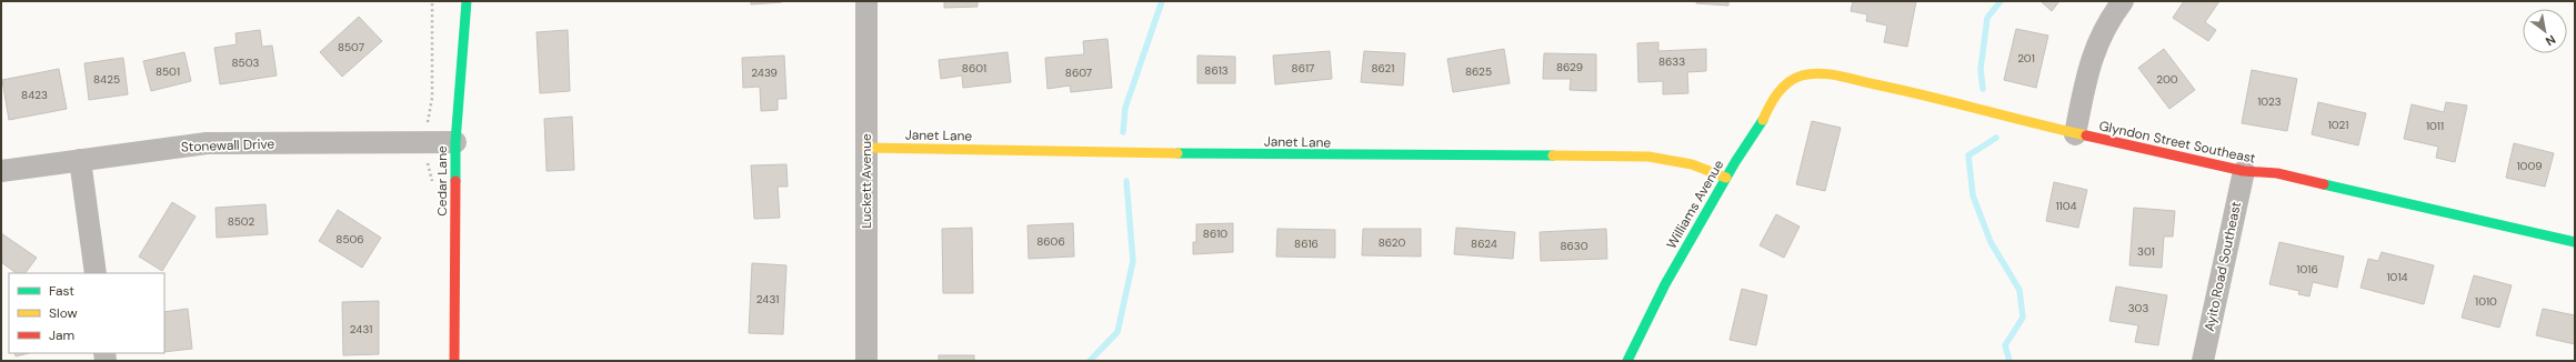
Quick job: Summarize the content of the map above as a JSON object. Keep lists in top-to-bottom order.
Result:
{
  "streets": {
    "street": [
      "Janet Lane",
      "Glyndon Street Southeast",
      "Stonewall Drive",
      "Cedar Lane",
      "Luckett Avenue",
      "Williams Avenue",
      "Ayito Road Southeast"
    ]
  },
  "crossings": [
    ["Janet Lane", "Luckett Avenue"],
    ["Janet Lane", "Williams Avenue"],
    ["Glyndon Street Southeast", "Williams Avenue"],
    ["Glyndon Street Southeast", "Ayito Road Southeast"],
    ["Stonewall Drive", "Cedar Lane"]
  ],
  "house_numbers": [
    "8507",
    "201",
    "8633",
    "8503",
    "8629",
    "8601",
    "8617",
    "8621",
    "8613",
    "8501",
    "8625",
    "2439",
    "8607",
    "8425",
    "200",
    "8423",
    "1023",
    "1021",
    "1011",
    "1009",
    "1104",
    "8502",
    "8610",
    "8506",
    "8606",
    "8620",
    "8616",
    "8624",
    "8630",
    "301",
    "1016",
    "1014",
    "2431",
    "1010",
    "303",
    "2431"
  ],
  "legend": ["Fast", "Slow", "Jam"],
  "north": "bottom right"
}
